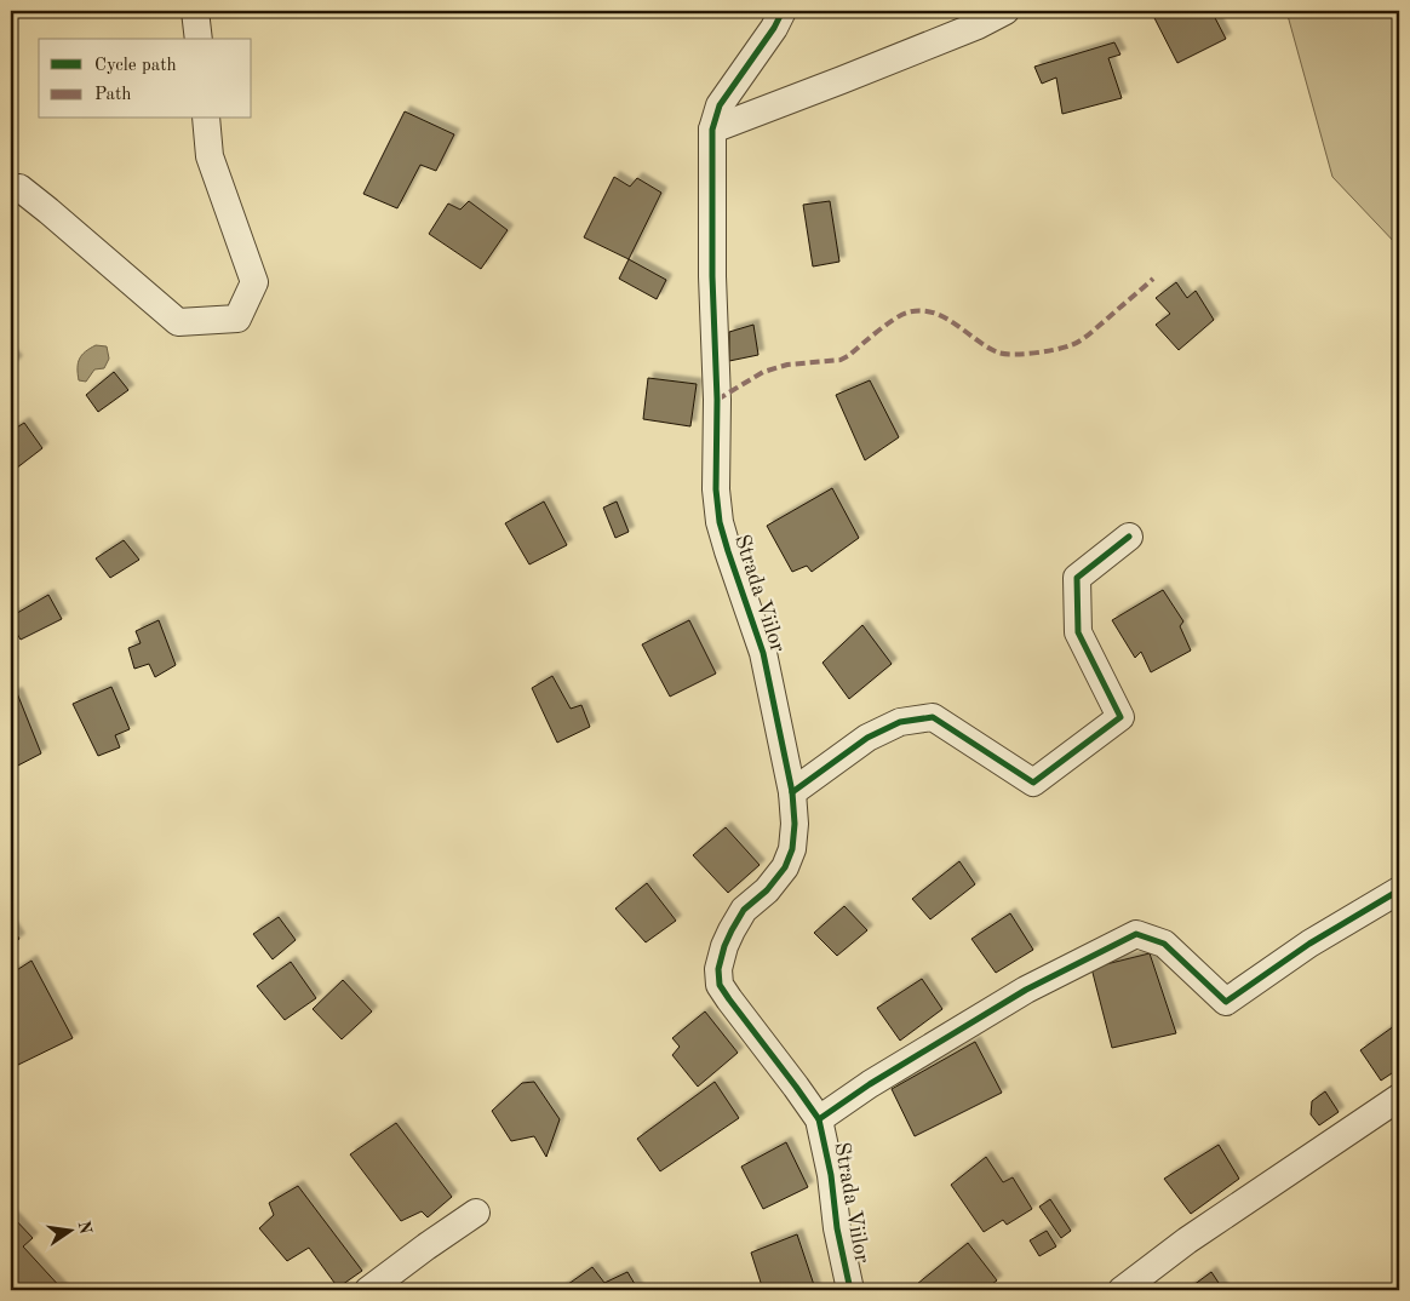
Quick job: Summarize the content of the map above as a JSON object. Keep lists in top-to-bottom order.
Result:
{
  "streets": {
    "street": ["Strada Viilor"]
  },
  "legend": ["Cycle path", "Path"],
  "north": "right"
}
